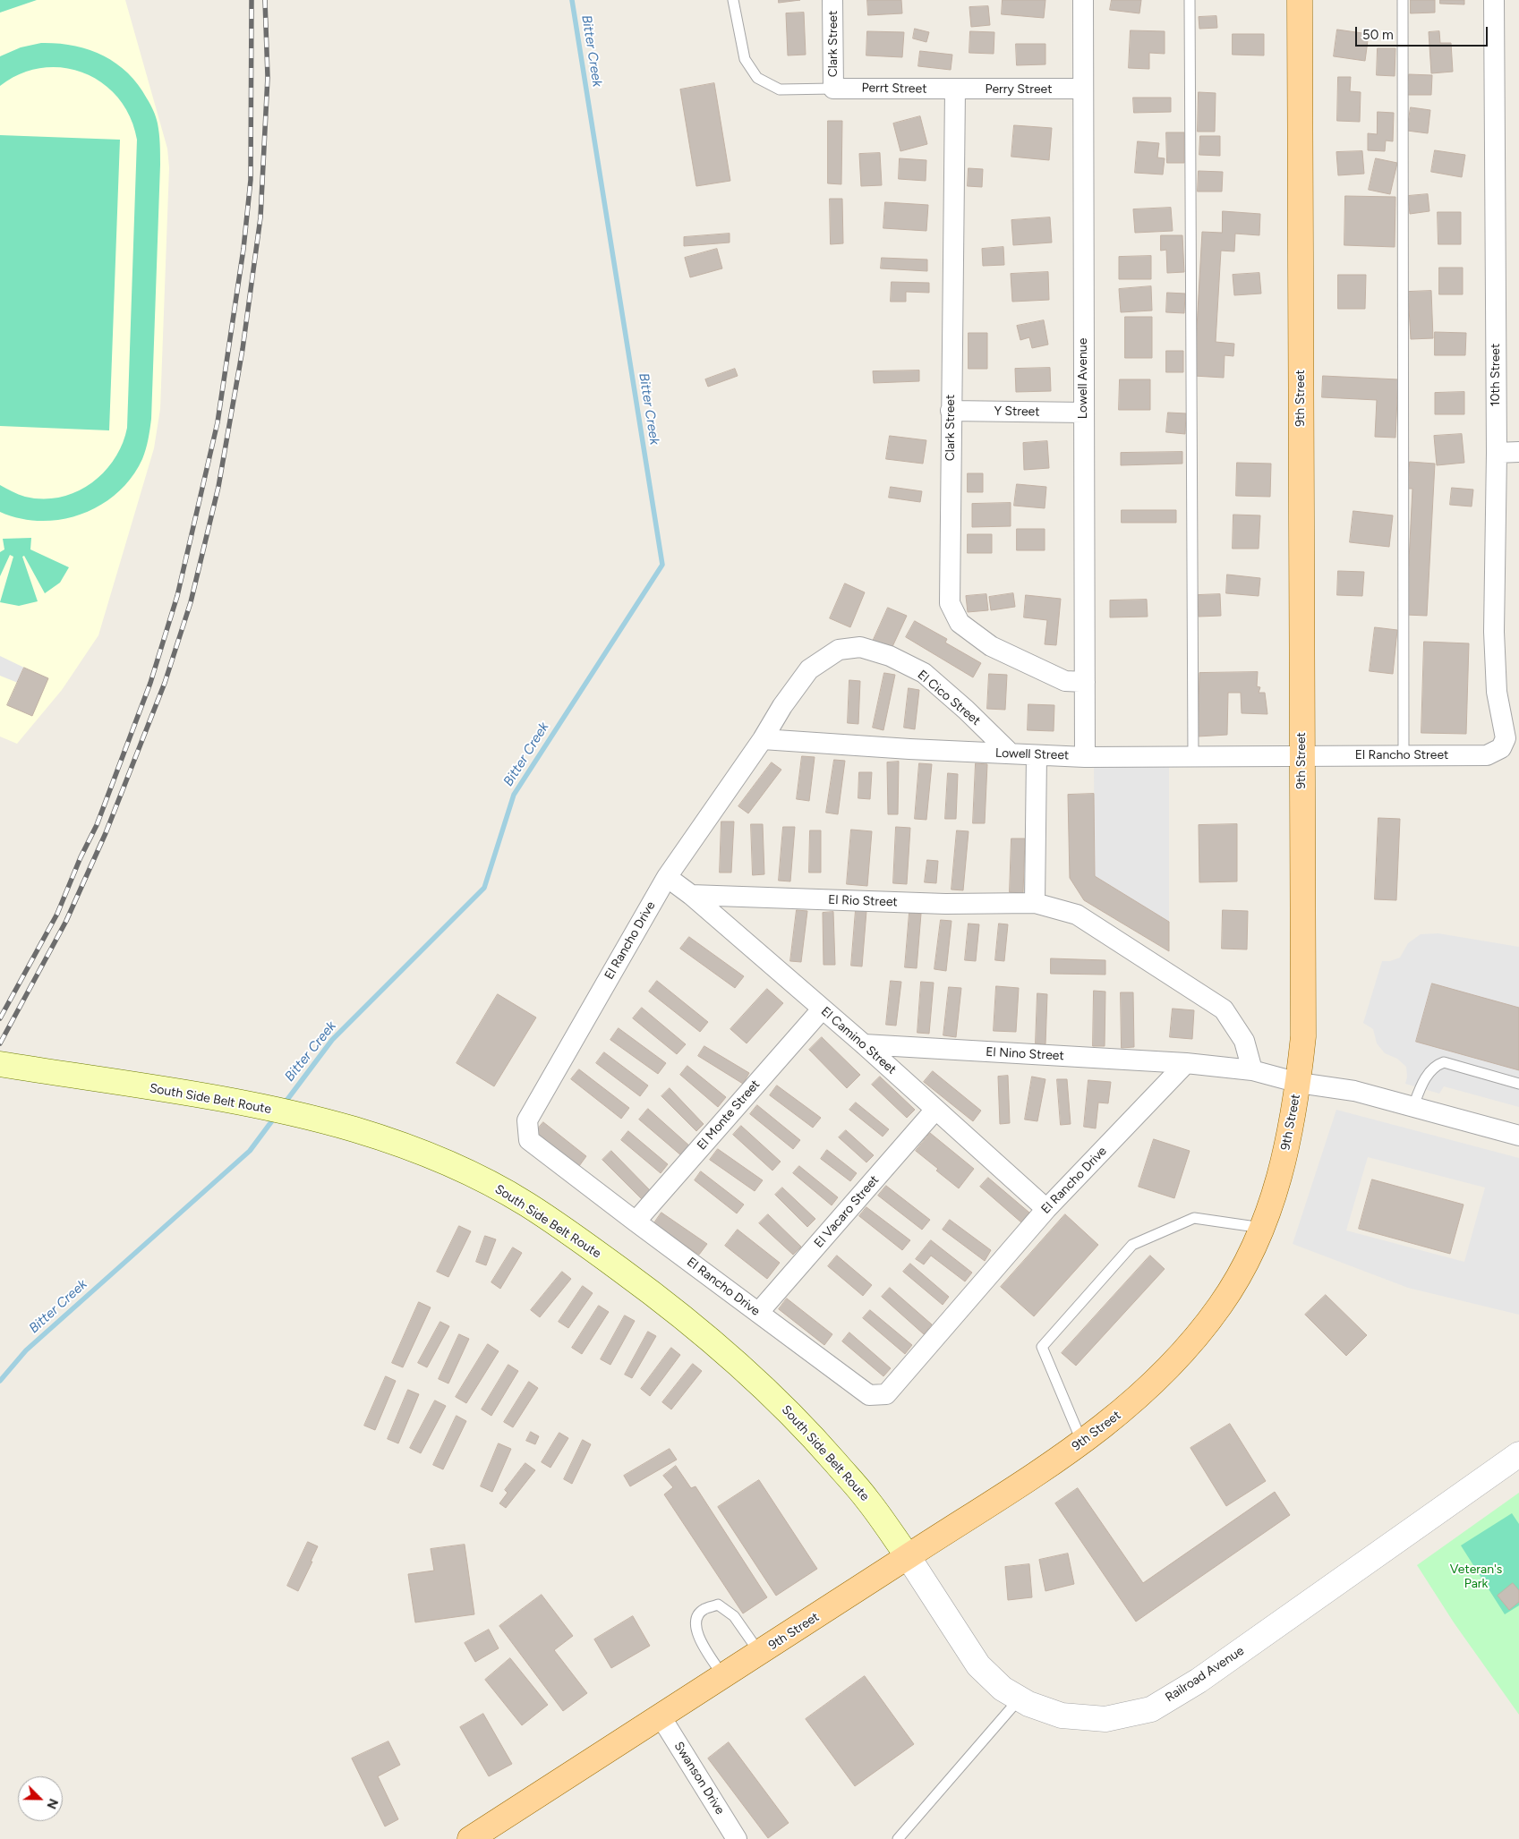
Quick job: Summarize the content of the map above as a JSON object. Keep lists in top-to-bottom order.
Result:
{
  "streets": {
    "main road": ["9th Street", "South Side Belt Route"],
    "street": [
      "Clark Street",
      "Perrt Street",
      "Perry Street",
      "10th Street",
      "Lowell Avenue",
      "Y Street",
      "El Cico Street",
      "Lowell Street",
      "El Rancho Street",
      "El Rio Street",
      "El Rancho Drive",
      "El Camino Street",
      "El Nino Street",
      "El Monte Street",
      "El Vacaro Street",
      "Railroad Avenue",
      "Swanson Drive"
    ]
  },
  "crossings": [
    ["Clark Street", "Perrt Street"],
    ["Clark Street", "Perry Street"],
    ["Clark Street", "Lowell Avenue"],
    ["Clark Street", "Y Street"],
    ["Perrt Street", "Perry Street"],
    ["Perry Street", "Lowell Avenue"],
    ["10th Street", "El Rancho Street"],
    ["Lowell Avenue", "Y Street"],
    ["Lowell Avenue", "Lowell Street"],
    ["9th Street", "Lowell Street"],
    ["9th Street", "El Rancho Street"],
    ["9th Street", "South Side Belt Route"],
    ["9th Street", "Railroad Avenue"],
    ["9th Street", "Swanson Drive"],
    ["El Cico Street", "Lowell Street"],
    ["El Cico Street", "El Rancho Drive"],
    ["Lowell Street", "El Rancho Street"],
    ["Lowell Street", "El Rancho Drive"],
    ["El Rio Street", "El Camino Street"],
    ["El Rancho Drive", "El Camino Street"],
    ["El Rancho Drive", "El Nino Street"],
    ["El Rancho Drive", "El Monte Street"],
    ["El Rancho Drive", "El Vacaro Street"],
    ["El Camino Street", "El Nino Street"],
    ["El Camino Street", "El Monte Street"],
    ["El Camino Street", "El Vacaro Street"],
    ["South Side Belt Route", "Railroad Avenue"]
  ],
  "water": ["Bitter Creek"],
  "parks": ["Veteran's Park"],
  "scale_bar": "50 m",
  "north": "bottom right"
}
